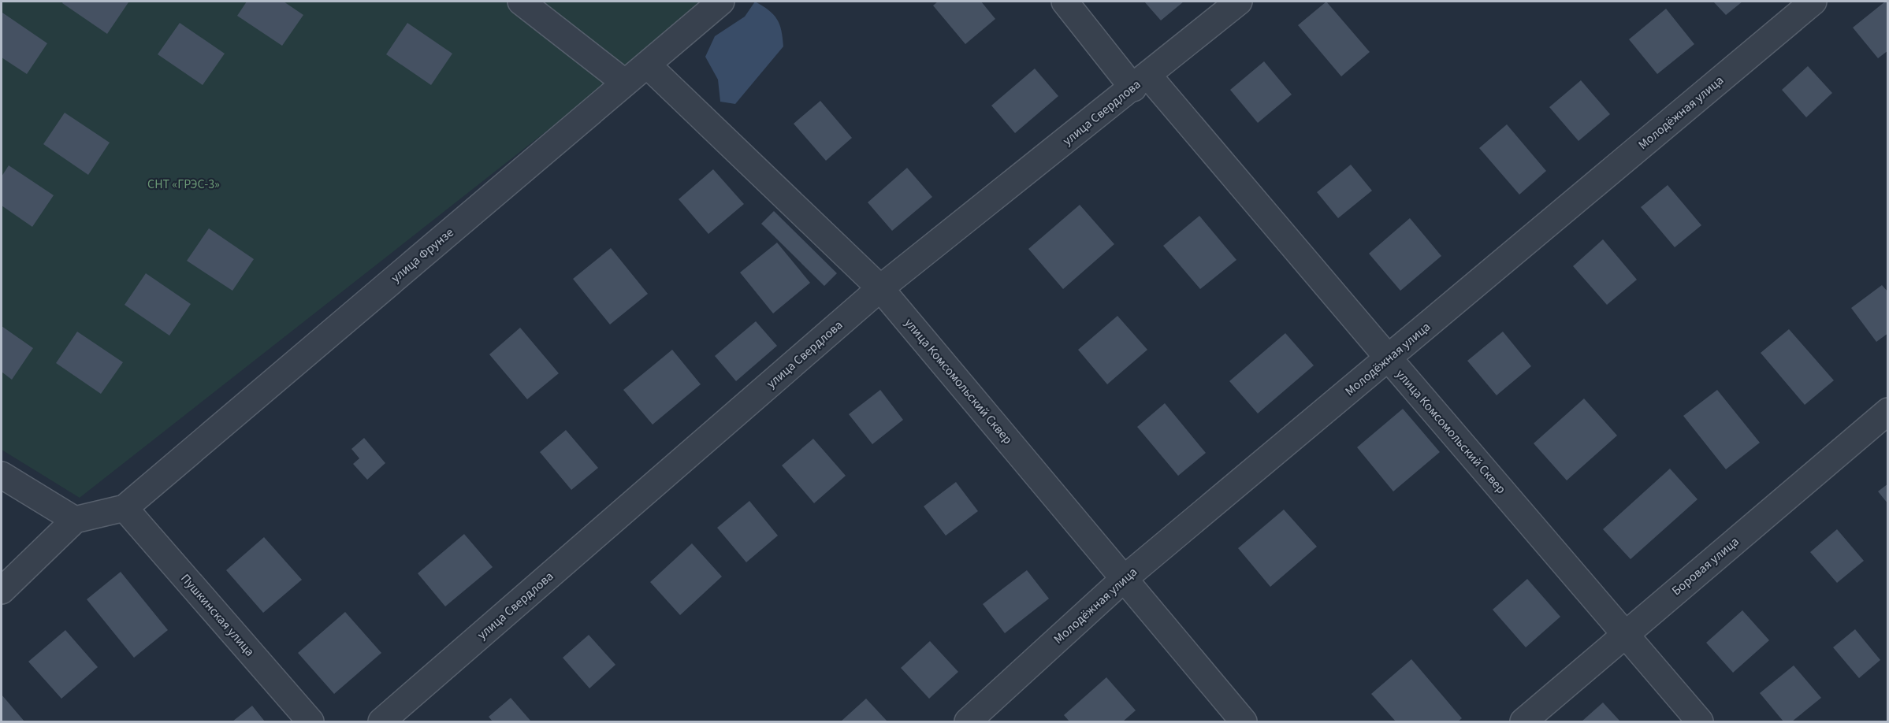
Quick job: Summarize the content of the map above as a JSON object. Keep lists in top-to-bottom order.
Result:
{
  "streets": {
    "street": [
      "улица Свердлова",
      "Молодёжная улица",
      "улица Фрунзе",
      "улица Комсомольский Сквер",
      "Боровая улица",
      "Пушкинская улица"
    ]
  },
  "crossings": [
    ["улица Свердлова", "улица Комсомольский Сквер"],
    ["Молодёжная улица", "улица Комсомольский Сквер"],
    ["улица Фрунзе", "улица Комсомольский Сквер"],
    ["улица Фрунзе", "Пушкинская улица"],
    ["улица Комсомольский Сквер", "Боровая улица"]
  ],
  "parks": ["СНТ «ГРЭС-3»"]
}
